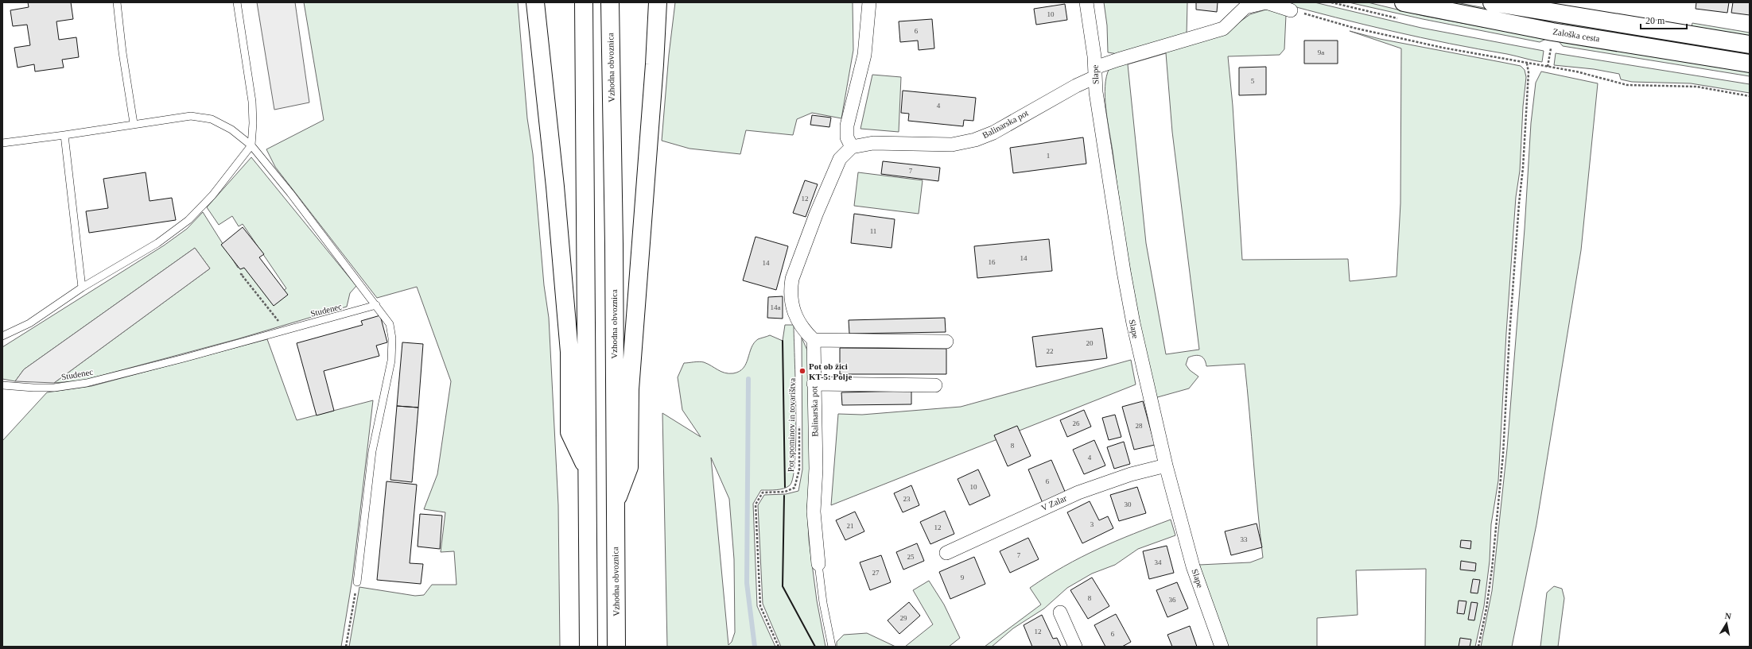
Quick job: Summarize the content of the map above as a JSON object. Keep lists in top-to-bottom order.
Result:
{
  "streets": {
    "main road": ["Zaloška cesta", "Vzhodna obvoznica"],
    "street": ["Slape", "Balinarska pot", "V Zalar"],
    "lane": ["Studenec"],
    "path": ["Pot spominov in tovarištva"]
  },
  "crossings": [
    ["Slape", "Balinarska pot"],
    ["Slape", "V Zalar"]
  ],
  "places": ["Pot ob žici KT-5: Polje"],
  "house_numbers": [
    "10",
    "6",
    "9a",
    "5",
    "4",
    "1",
    "7",
    "12",
    "11",
    "14",
    "16",
    "14",
    "14a",
    "20",
    "22",
    "26",
    "28",
    "8",
    "4",
    "6",
    "10",
    "23",
    "30",
    "3",
    "21",
    "12",
    "33",
    "7",
    "25",
    "34",
    "27",
    "9",
    "8",
    "36",
    "29",
    "12",
    "6"
  ],
  "scale_bar": "20 m",
  "north": "top"
}
